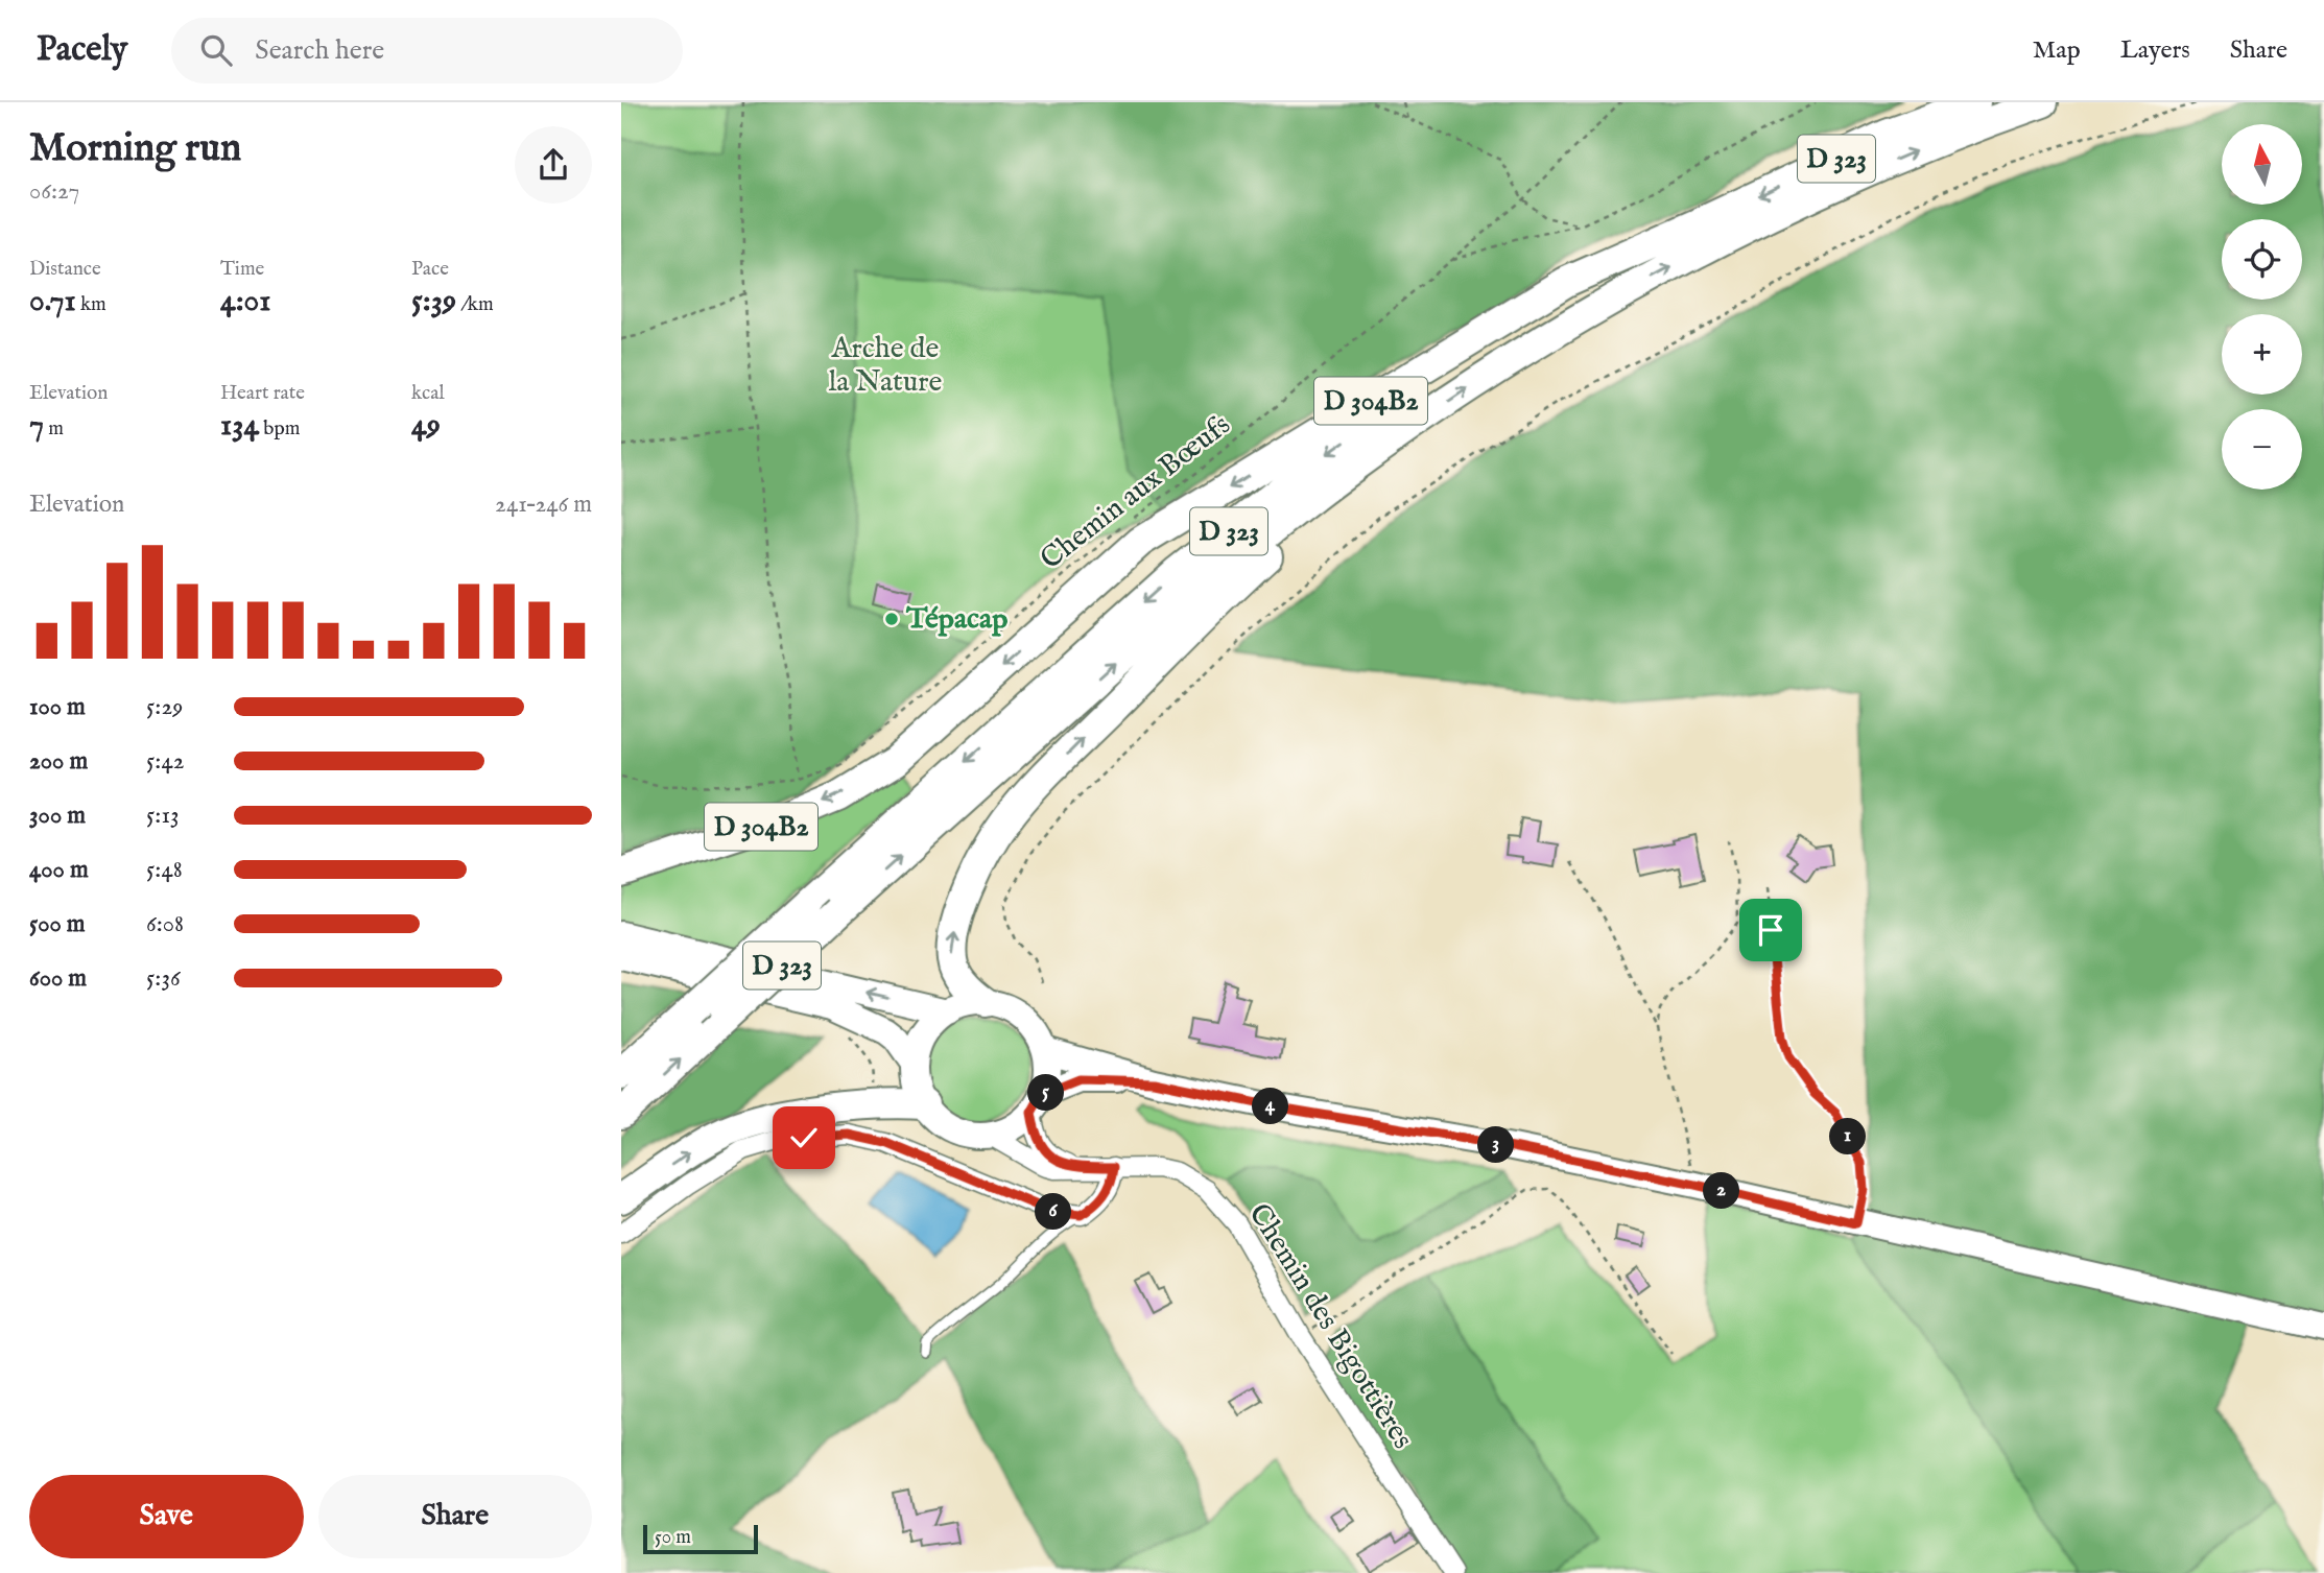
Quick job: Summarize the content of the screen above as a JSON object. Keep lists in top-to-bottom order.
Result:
{
  "streets": {
    "highway": ["D 323", "D 304B2"],
    "street": ["Chemin des Bigottières"],
    "path": ["Chemin aux Bœufs"]
  },
  "crossings": [
    ["D 323", "D 304B2"]
  ],
  "parks": ["Arche de la Nature"],
  "places": ["Tépacap"],
  "scale_bar": "50 m",
  "north": "top",
  "page": {
    "header": "Pacely",
    "search": "Search here",
    "nav": ["Map", "Layers", "Share"],
    "heading": ["Morning run", "06:27"],
    "map_buttons": ["+", "−"],
    "stats": [
      ["Distance", "0.71 km"],
      ["Time", "4:01"],
      ["Pace", "5:39 /km"],
      ["Elevation", "7 m"],
      ["Heart rate", "134 bpm"],
      ["kcal", "49"]
    ],
    "chart": ["Elevation", "241–246 m"],
    "list": [
      {
        "name": "100 m",
        "note": "5:29"
      },
      {
        "name": "200 m",
        "note": "5:42"
      },
      {
        "name": "300 m",
        "note": "5:13"
      },
      {
        "name": "400 m",
        "note": "5:48"
      },
      {
        "name": "500 m",
        "note": "6:08"
      },
      {
        "name": "600 m",
        "note": "5:36"
      }
    ],
    "pins": [
      "5",
      "4",
      "1",
      "3",
      "2",
      "6"
    ],
    "buttons": ["Save", "Share"],
    "scale": "50 m"
  }
}
